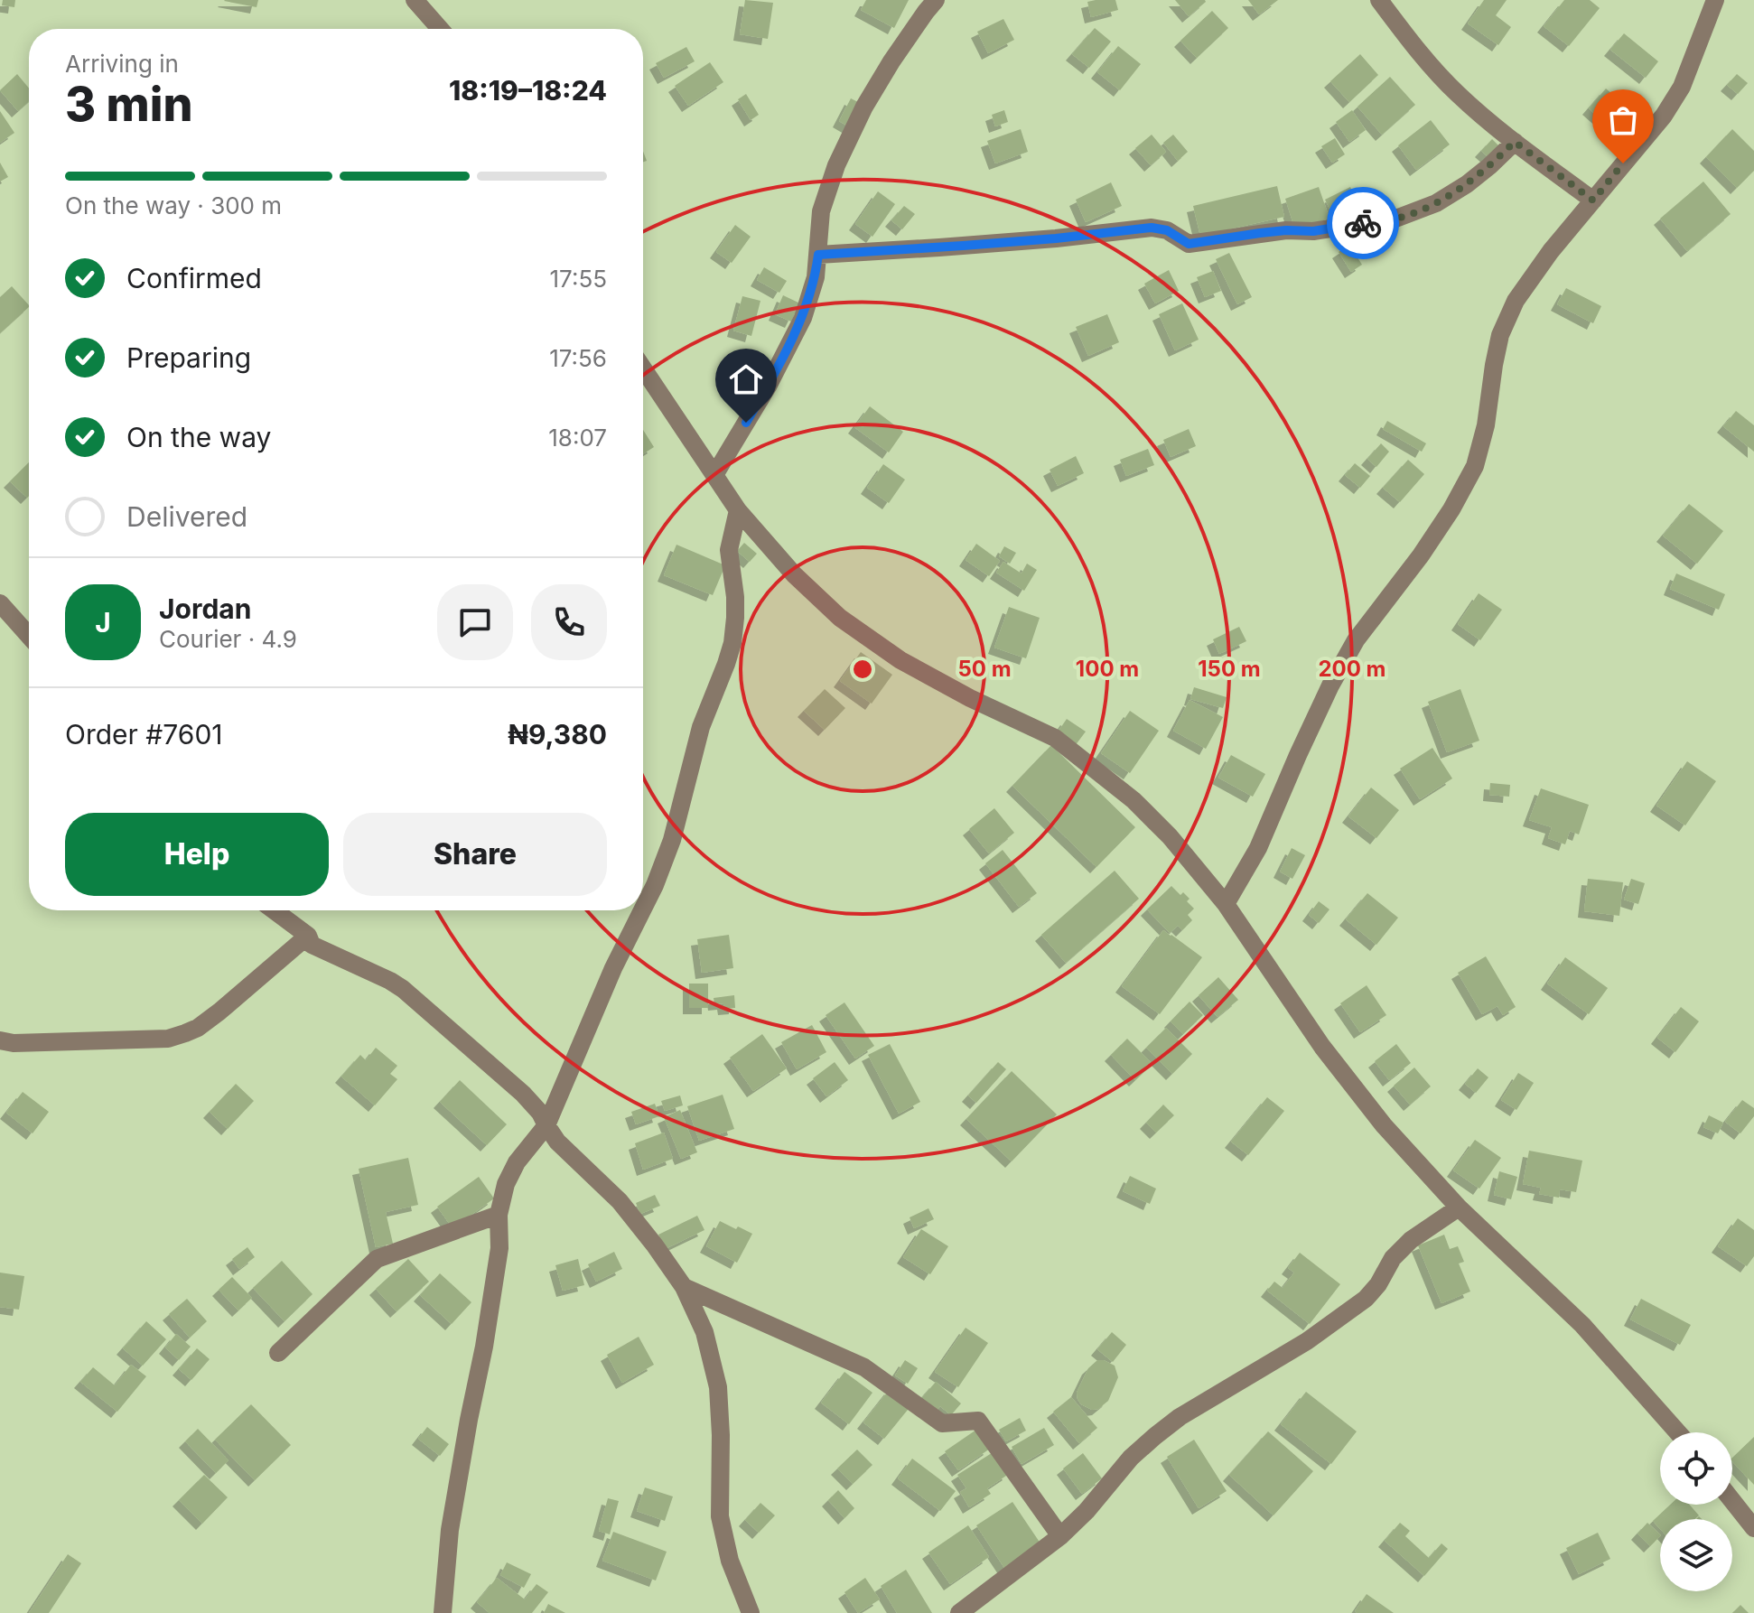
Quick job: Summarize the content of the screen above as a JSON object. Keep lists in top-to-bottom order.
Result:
{
  "page": {
    "heading": ["3 min", "Arriving in", "18:19–18:24"],
    "panel": [
      "Jordan",
      "Courier · 4.9",
      "Order #7601",
      "₦9,380"
    ],
    "bar": "On the way · 300 m",
    "list": [
      ["Confirmed", "17:55"],
      ["Preparing", "17:56"],
      ["On the way", "18:07"],
      "Delivered"
    ],
    "round": "J",
    "buttons": ["Help", "Share"]
  },
  "rings": [
    "50 m",
    "100 m",
    "150 m",
    "200 m"
  ]
}
